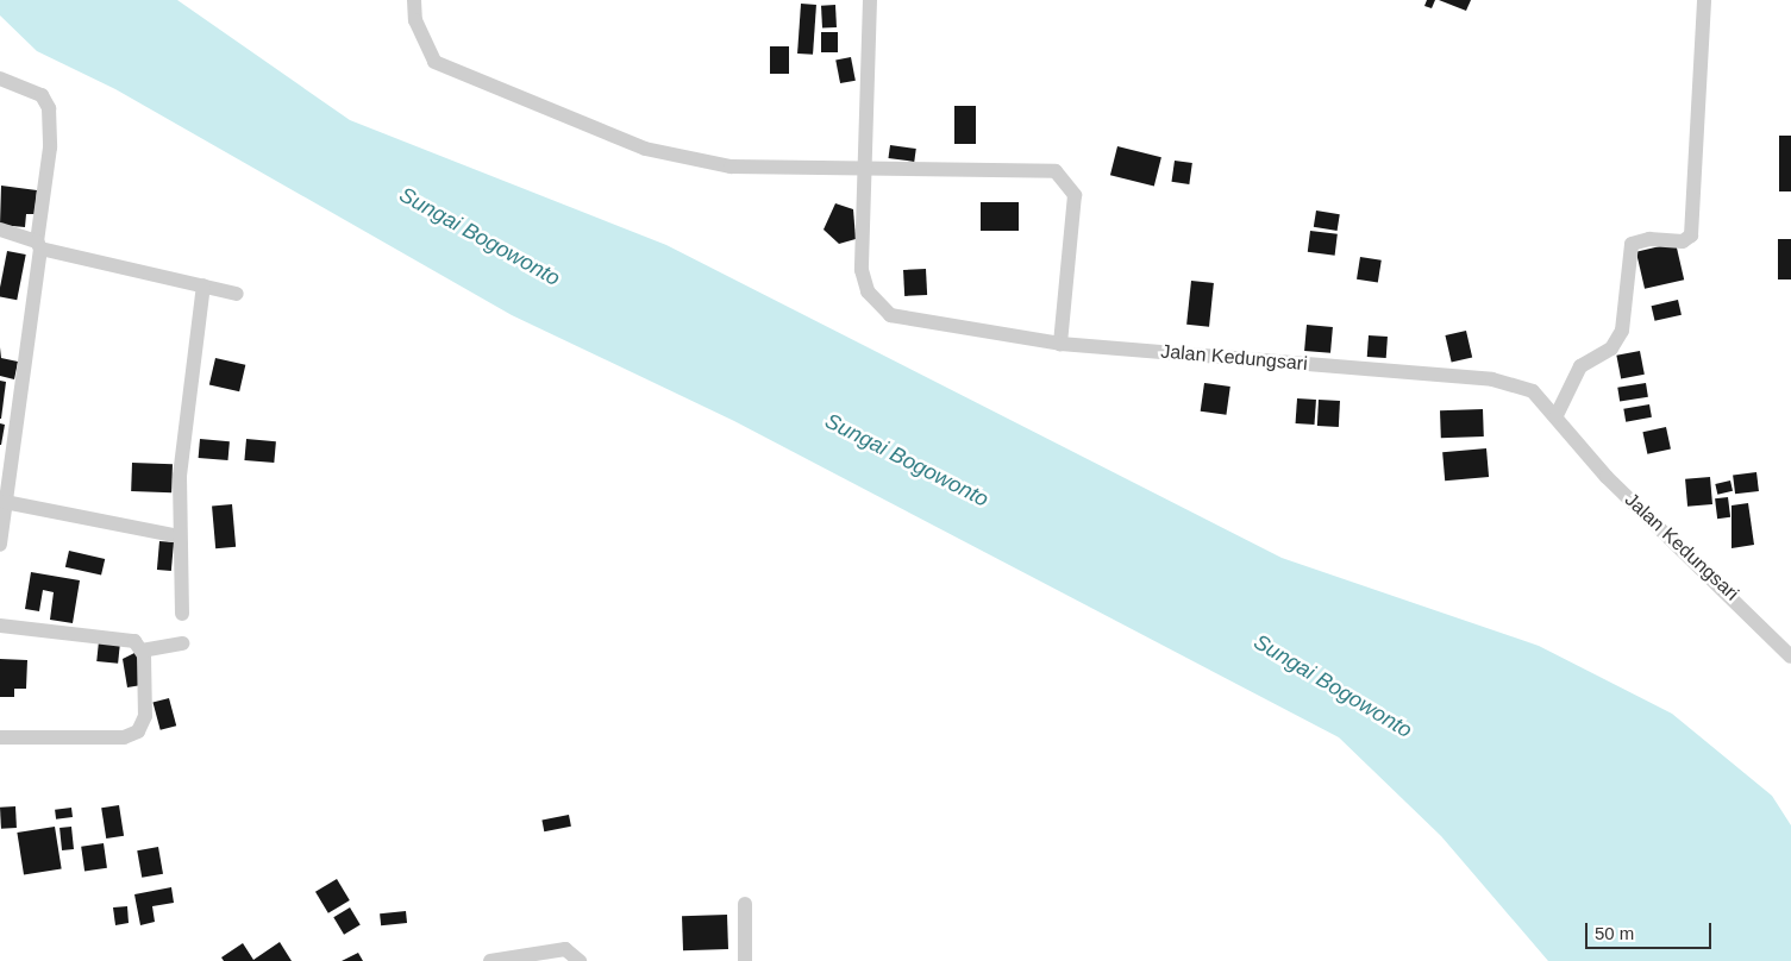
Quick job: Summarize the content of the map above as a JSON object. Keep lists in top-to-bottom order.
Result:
{
  "streets": {
    "street": ["Jalan Kedungsari"]
  },
  "water": ["Sungai Bogowonto"],
  "scale_bar": "50 m"
}
